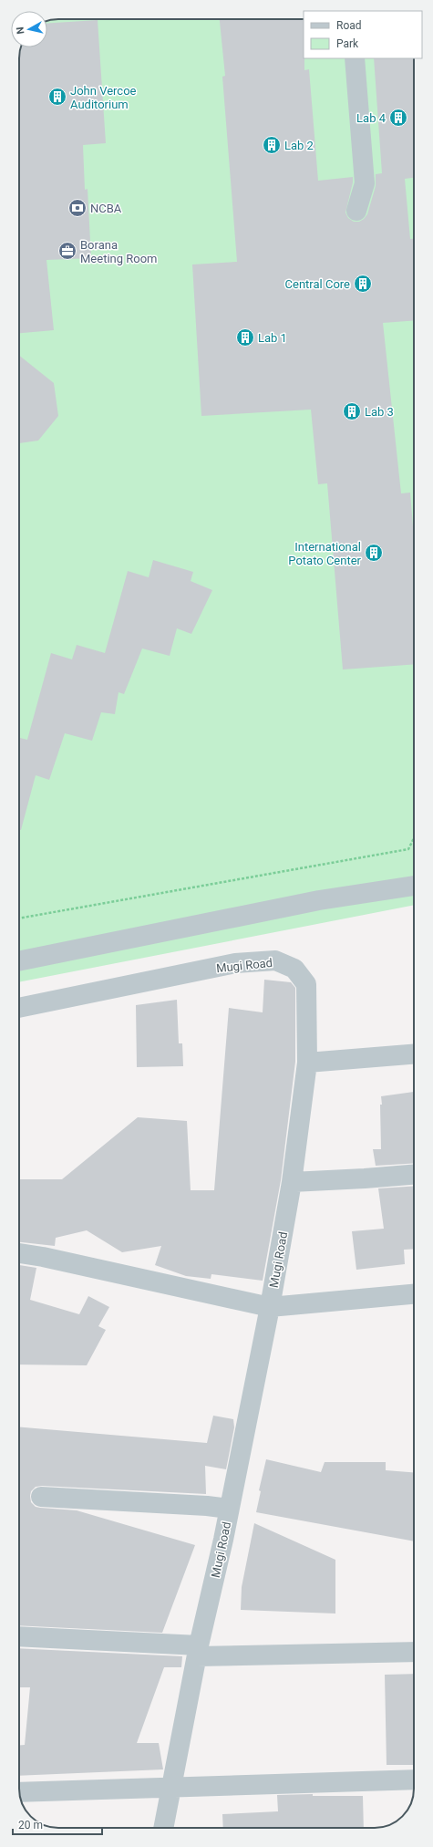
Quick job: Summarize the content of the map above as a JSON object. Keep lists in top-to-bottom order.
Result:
{
  "streets": {
    "street": ["Mugi Road"]
  },
  "places": {
    "building": [
      "John Vercoe Auditorium",
      "Lab 4",
      "Lab 2",
      "Central Core",
      "Lab 1",
      "Lab 3",
      "International Potato Center"
    ],
    "bank": ["NCBA"],
    "office": ["Borana Meeting Room"]
  },
  "legend": ["Road", "Park"],
  "scale_bar": "20 m",
  "north": "left"
}
